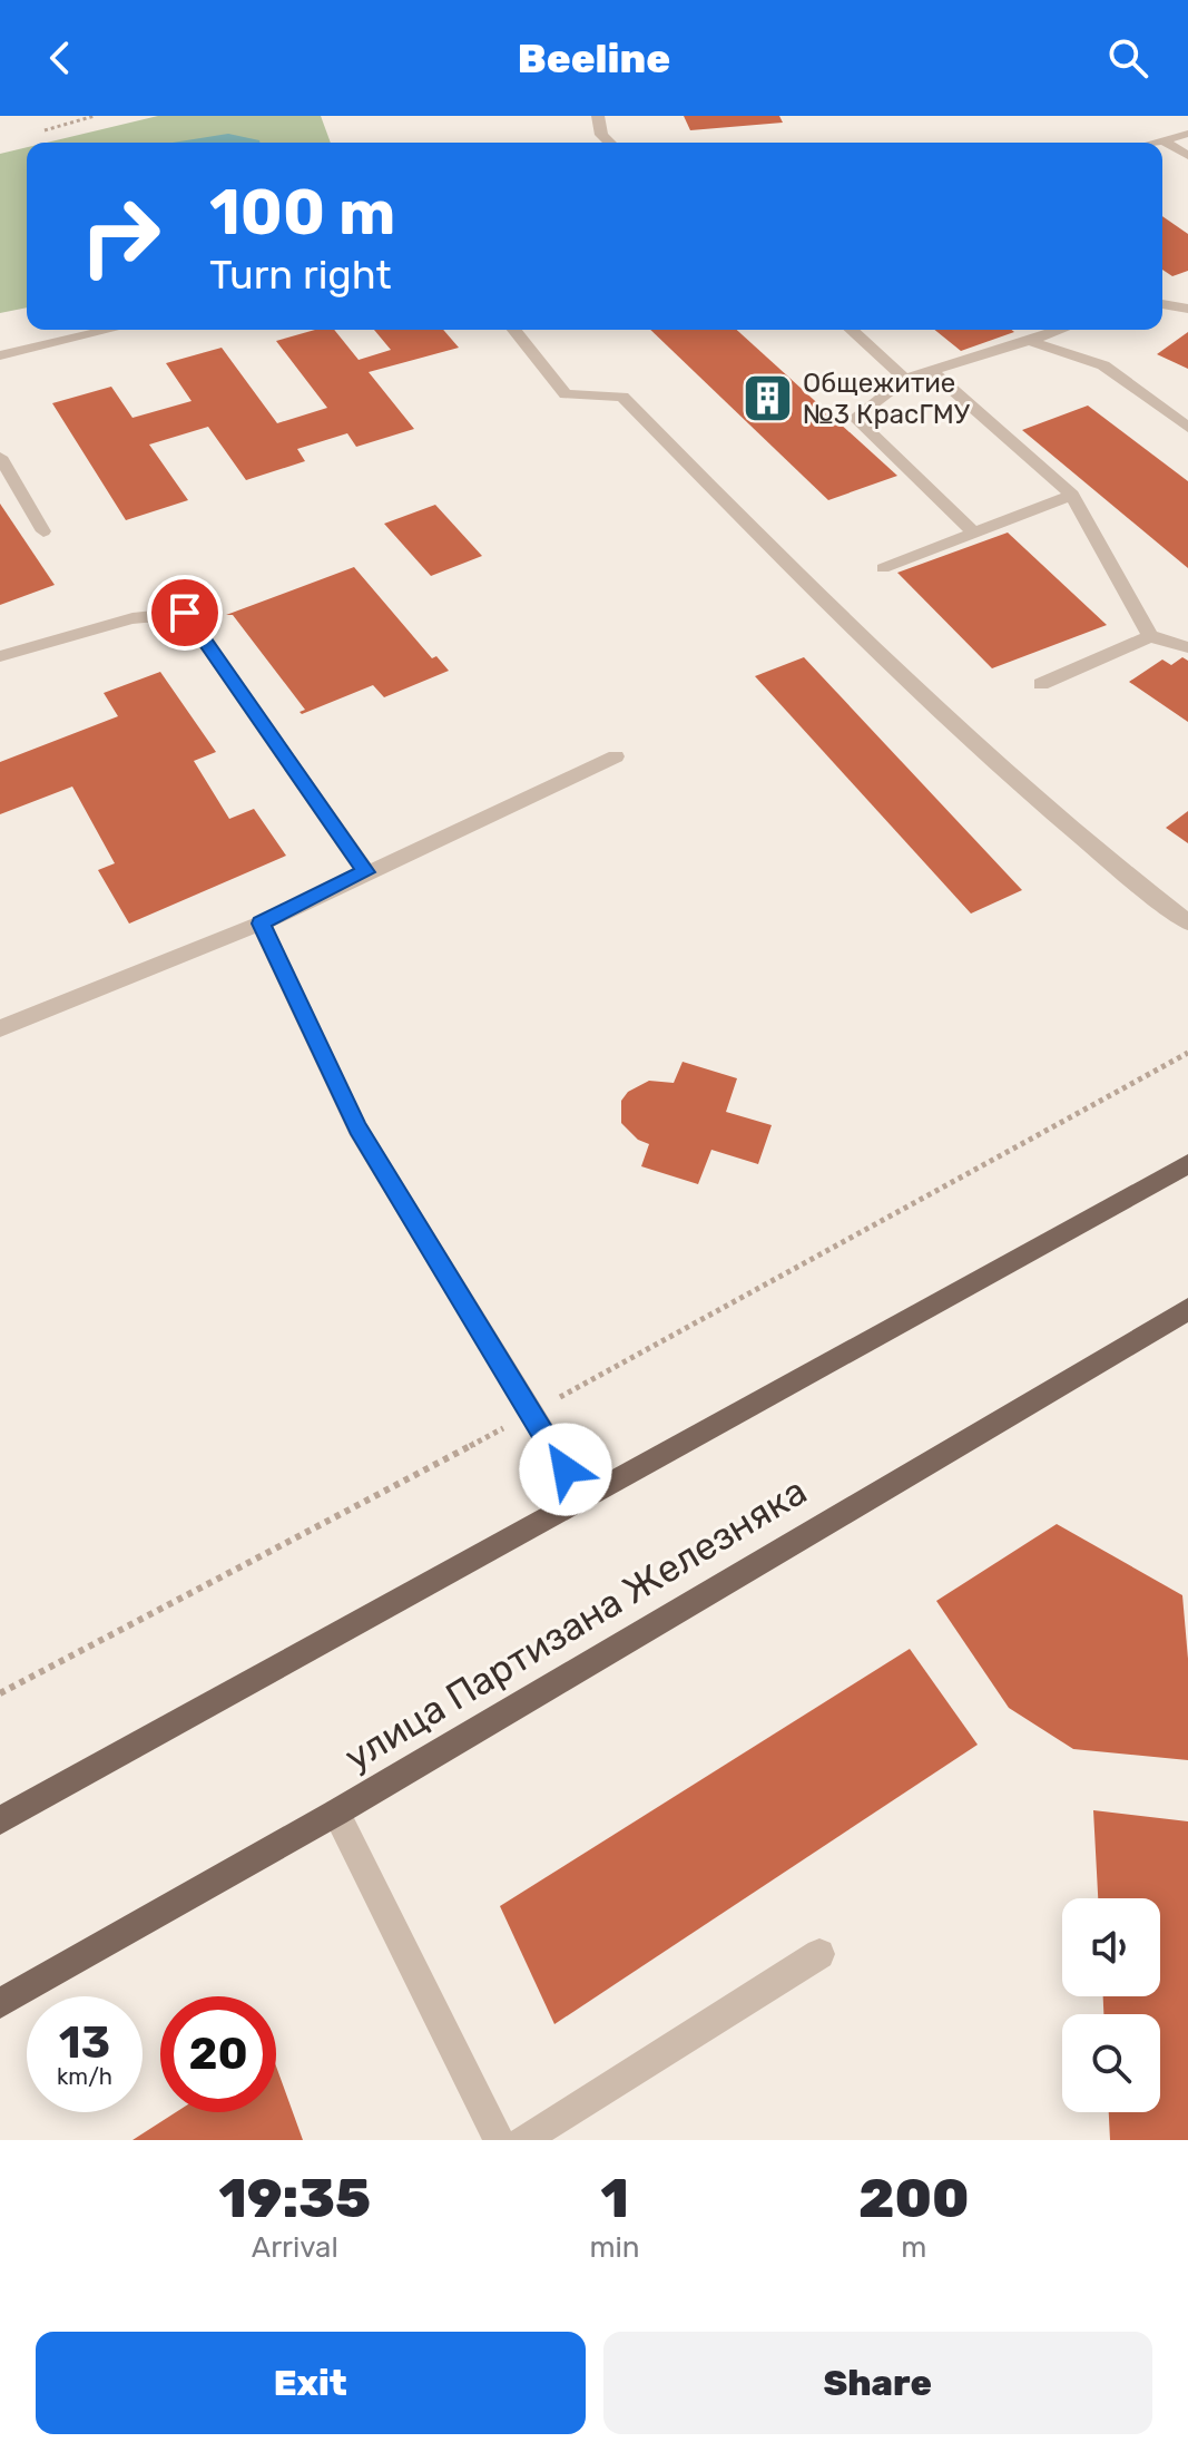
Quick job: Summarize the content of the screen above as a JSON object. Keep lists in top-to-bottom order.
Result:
{
  "streets": {
    "main road": ["улица Партизана Железняка"]
  },
  "places": {
    "building": ["Общежитие №3 КрасГМУ"]
  },
  "page": {
    "header": "Beeline",
    "turn": ["100 m", "Turn right"],
    "speed": "13 km/h",
    "limit": "20",
    "eta": [
      "19:35",
      "Arrival",
      "1",
      "min",
      "200",
      "m"
    ],
    "buttons": ["Exit", "Share"]
  }
}
